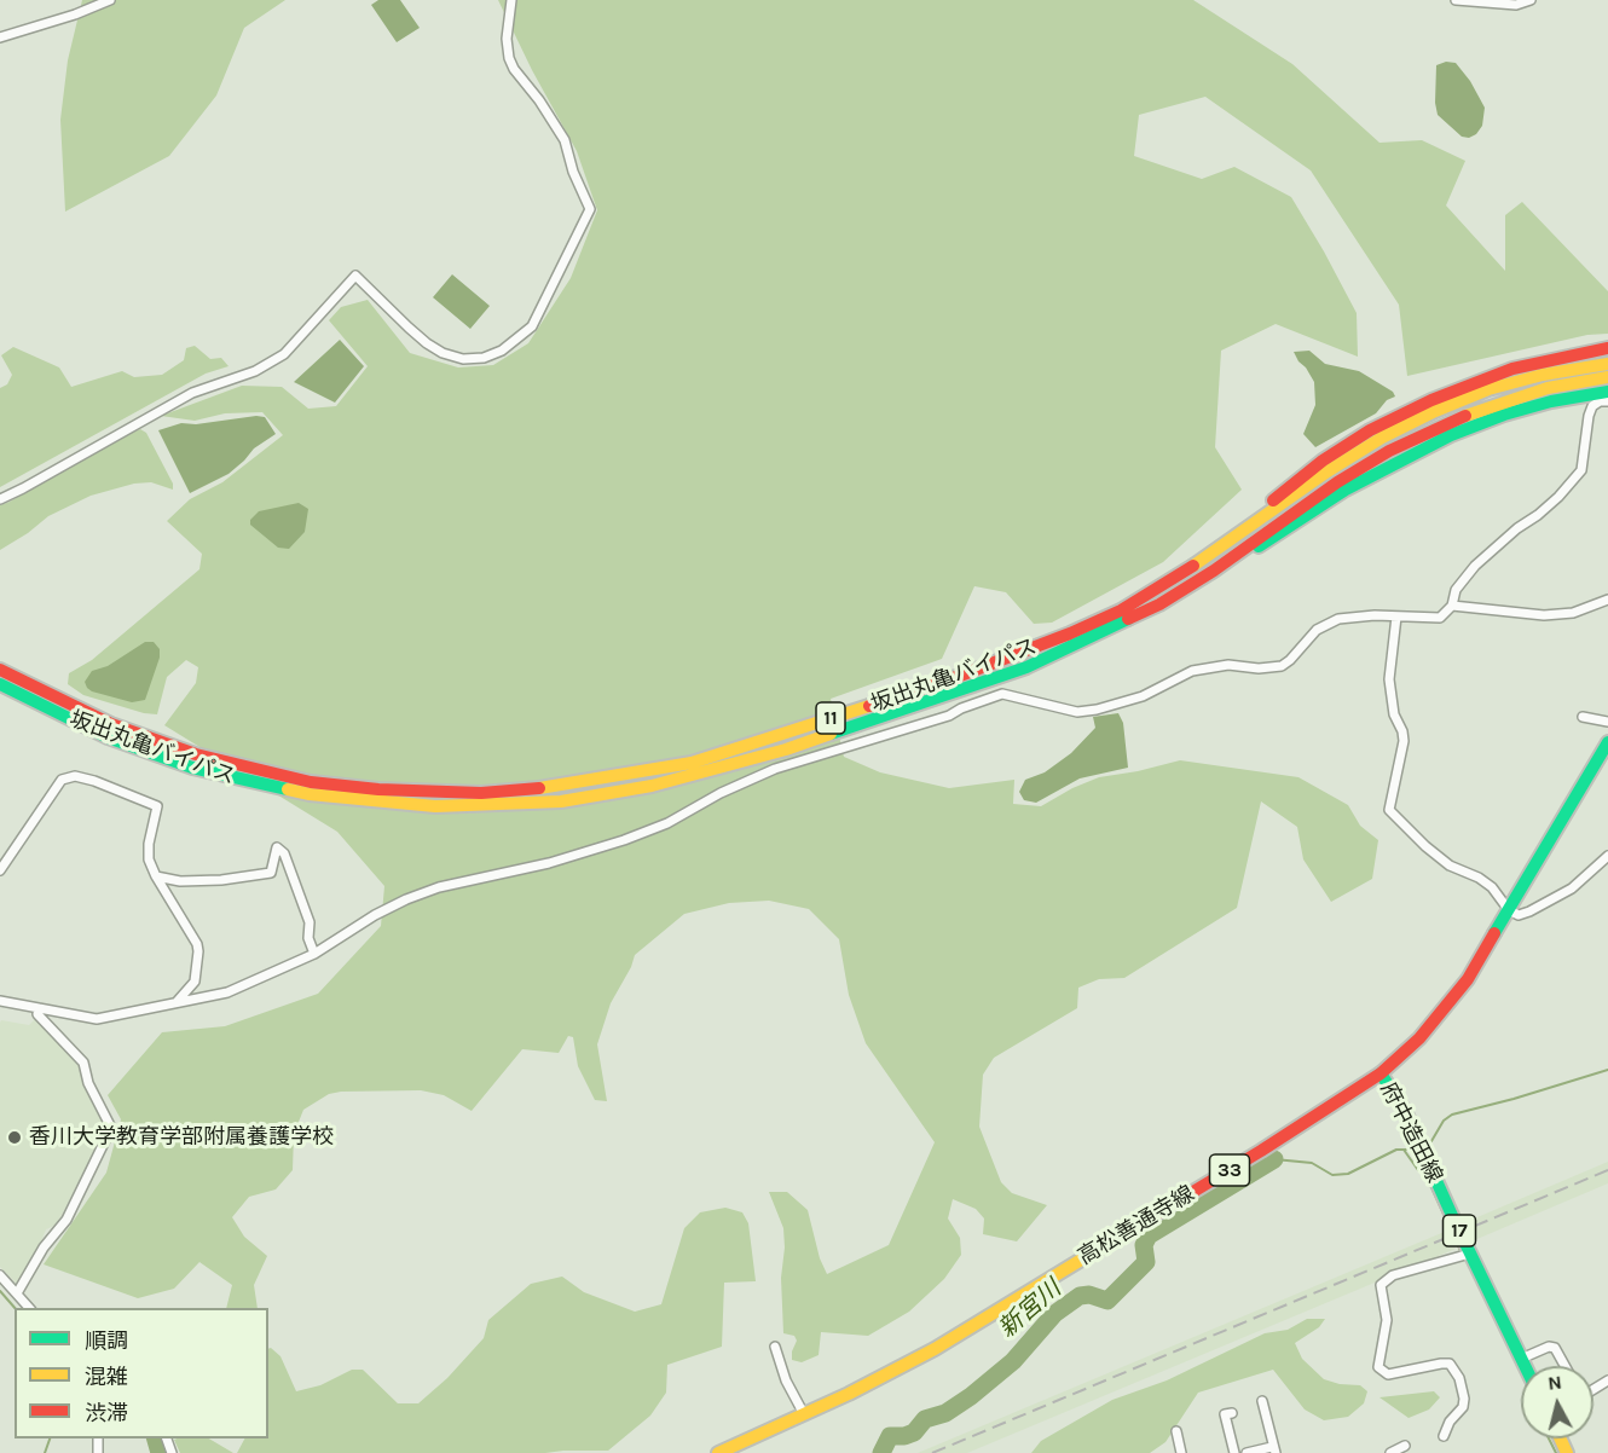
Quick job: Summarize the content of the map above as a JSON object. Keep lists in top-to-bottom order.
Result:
{
  "streets": {
    "main road": [
      "坂出丸亀バイパス",
      "11",
      "府中造田線",
      "33",
      "高松善通寺線",
      "17"
    ]
  },
  "crossings": [
    ["坂出丸亀バイパス", "11"],
    ["府中造田線", "高松善通寺線"]
  ],
  "water": ["新宮川"],
  "places": ["香川大学教育学部附属養護学校"],
  "legend": ["順調", "混雑", "渋滞"],
  "north": "top"
}
